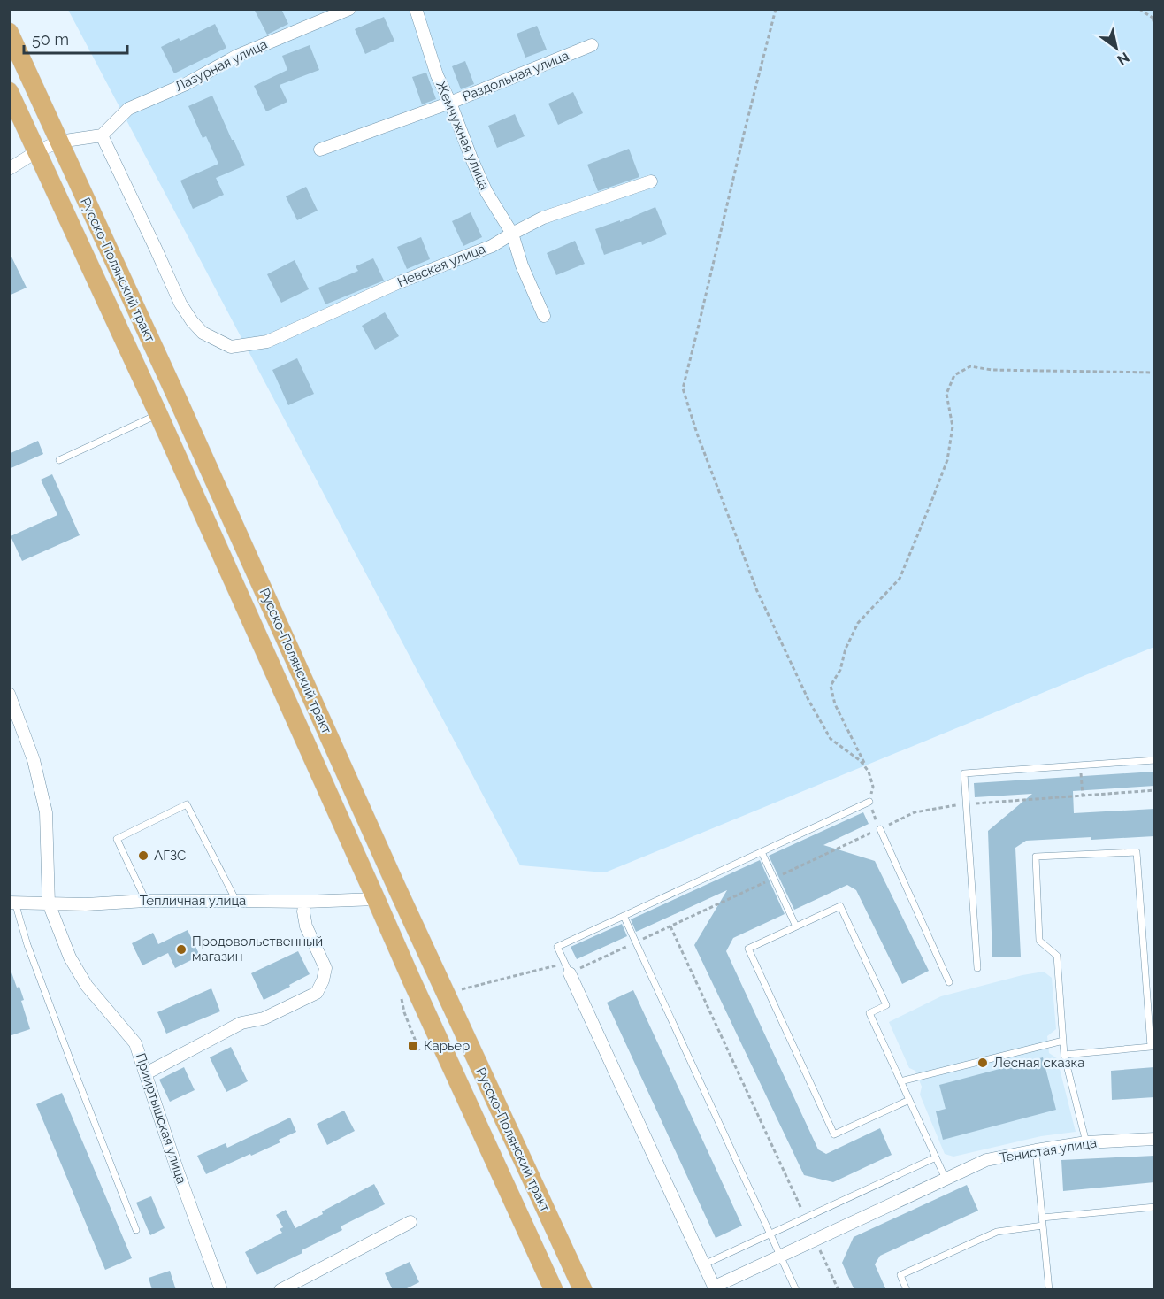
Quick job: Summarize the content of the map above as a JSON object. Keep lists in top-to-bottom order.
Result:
{
  "streets": {
    "main road": ["Русско-Полянский тракт"],
    "street": [
      "Лазурная улица",
      "Раздольная улица",
      "Жемчужная улица",
      "Невская улица",
      "Тепличная улица",
      "Прииртышская улица",
      "Тенистая улица"
    ]
  },
  "crossings": [
    ["Лазурная улица", "Невская улица"],
    ["Раздольная улица", "Жемчужная улица"],
    ["Жемчужная улица", "Невская улица"],
    ["Русско-Полянский тракт", "Тепличная улица"],
    ["Тепличная улица", "Прииртышская улица"]
  ],
  "places": {
    "other": ["АГЗС", "Продовольственный магазин", "Лесная сказка"],
    "transit": ["Карьер"]
  },
  "scale_bar": "50 m",
  "north": "bottom right"
}
